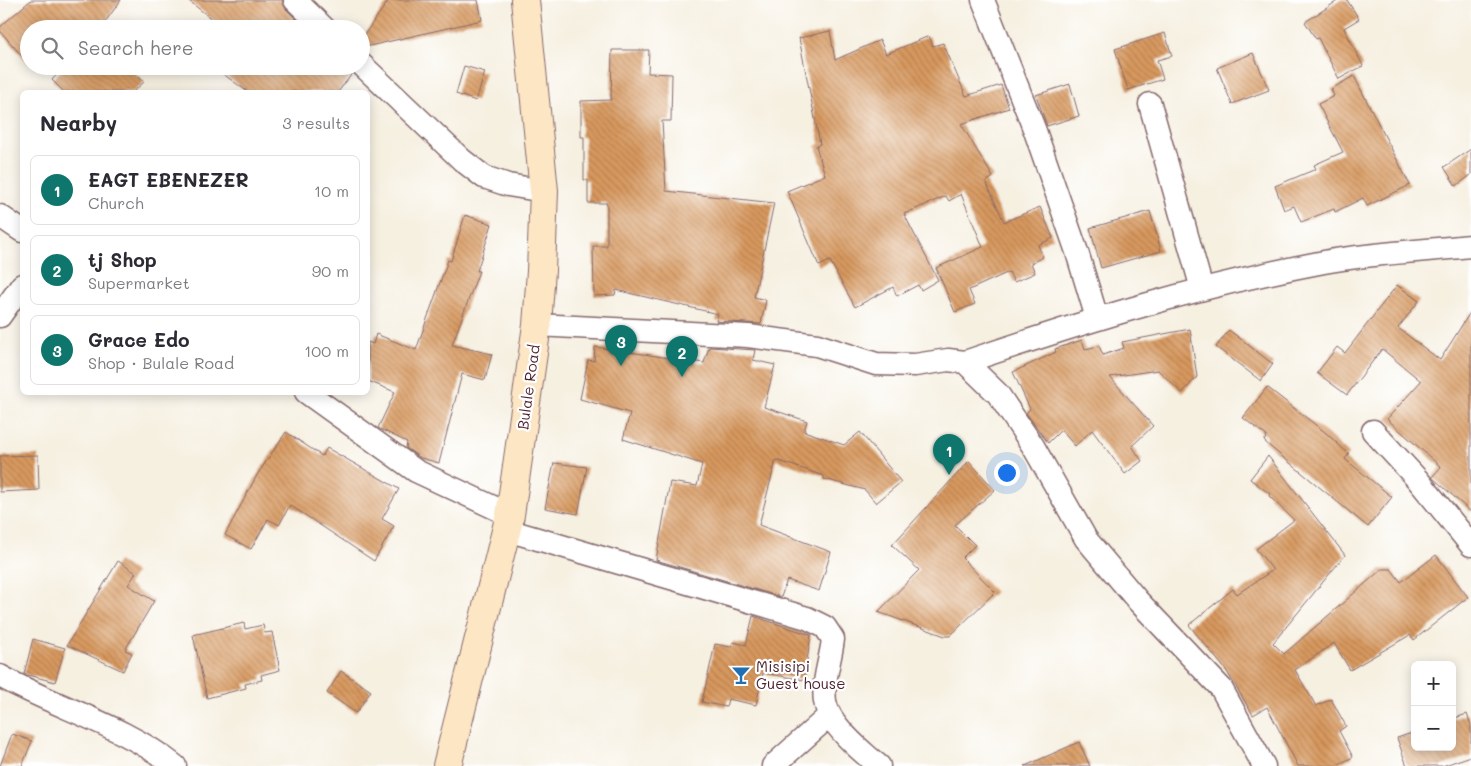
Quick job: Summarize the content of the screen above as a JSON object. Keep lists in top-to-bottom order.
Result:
{
  "streets": {
    "street": ["Bulale Road"]
  },
  "places": {
    "bar": ["Misisipi Guest house"]
  },
  "page": {
    "search": "Search here",
    "heading": ["Nearby", "3 results"],
    "list": [
      {
        "mark": "1",
        "name": "EAGT EBENEZER",
        "note": "Church",
        "value": "10 m"
      },
      {
        "mark": "2",
        "name": "tj Shop",
        "note": "Supermarket",
        "value": "90 m"
      },
      {
        "mark": "3",
        "name": "Grace Edo",
        "note": "Shop · Bulale Road",
        "value": "100 m"
      }
    ],
    "pins": ["3", "2", "1"],
    "map_buttons": ["+", "−"]
  }
}
